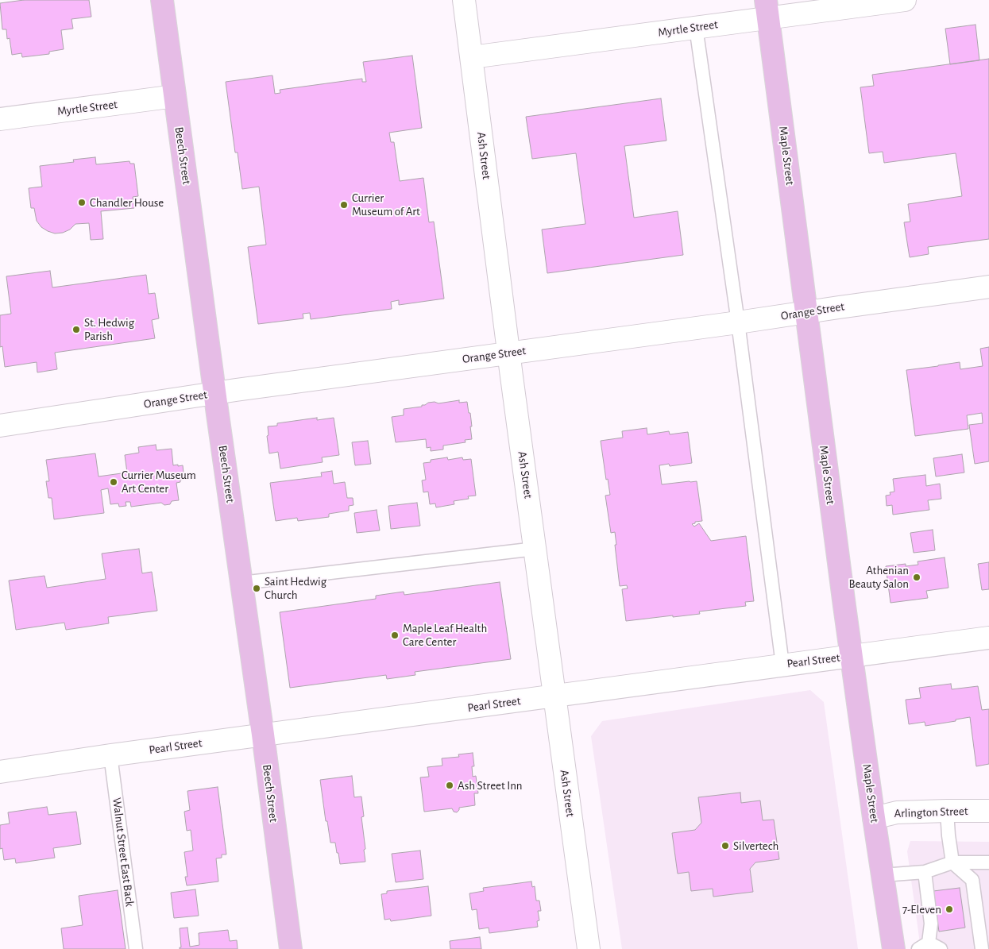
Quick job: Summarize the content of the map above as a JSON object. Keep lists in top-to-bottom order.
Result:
{
  "streets": {
    "main road": ["Beech Street", "Maple Street"],
    "street": [
      "Myrtle Street",
      "Ash Street",
      "Orange Street",
      "Pearl Street",
      "Arlington Street"
    ],
    "lane": ["Walnut Street East Back"]
  },
  "crossings": [
    ["Myrtle Street", "Beech Street"],
    ["Myrtle Street", "Ash Street"],
    ["Myrtle Street", "Maple Street"],
    ["Beech Street", "Orange Street"],
    ["Beech Street", "Pearl Street"],
    ["Ash Street", "Orange Street"],
    ["Ash Street", "Pearl Street"],
    ["Maple Street", "Orange Street"],
    ["Maple Street", "Pearl Street"],
    ["Maple Street", "Arlington Street"],
    ["Pearl Street", "Walnut Street East Back"]
  ],
  "places": [
    "Chandler House",
    "Currier Museum of Art",
    "St. Hedwig Parish",
    "Currier Museum Art Center",
    "Athenian Beauty Salon",
    "Saint Hedwig Church",
    "Maple Leaf Health Care Center",
    "Ash Street Inn",
    "Silvertech",
    "7-Eleven"
  ]
}
